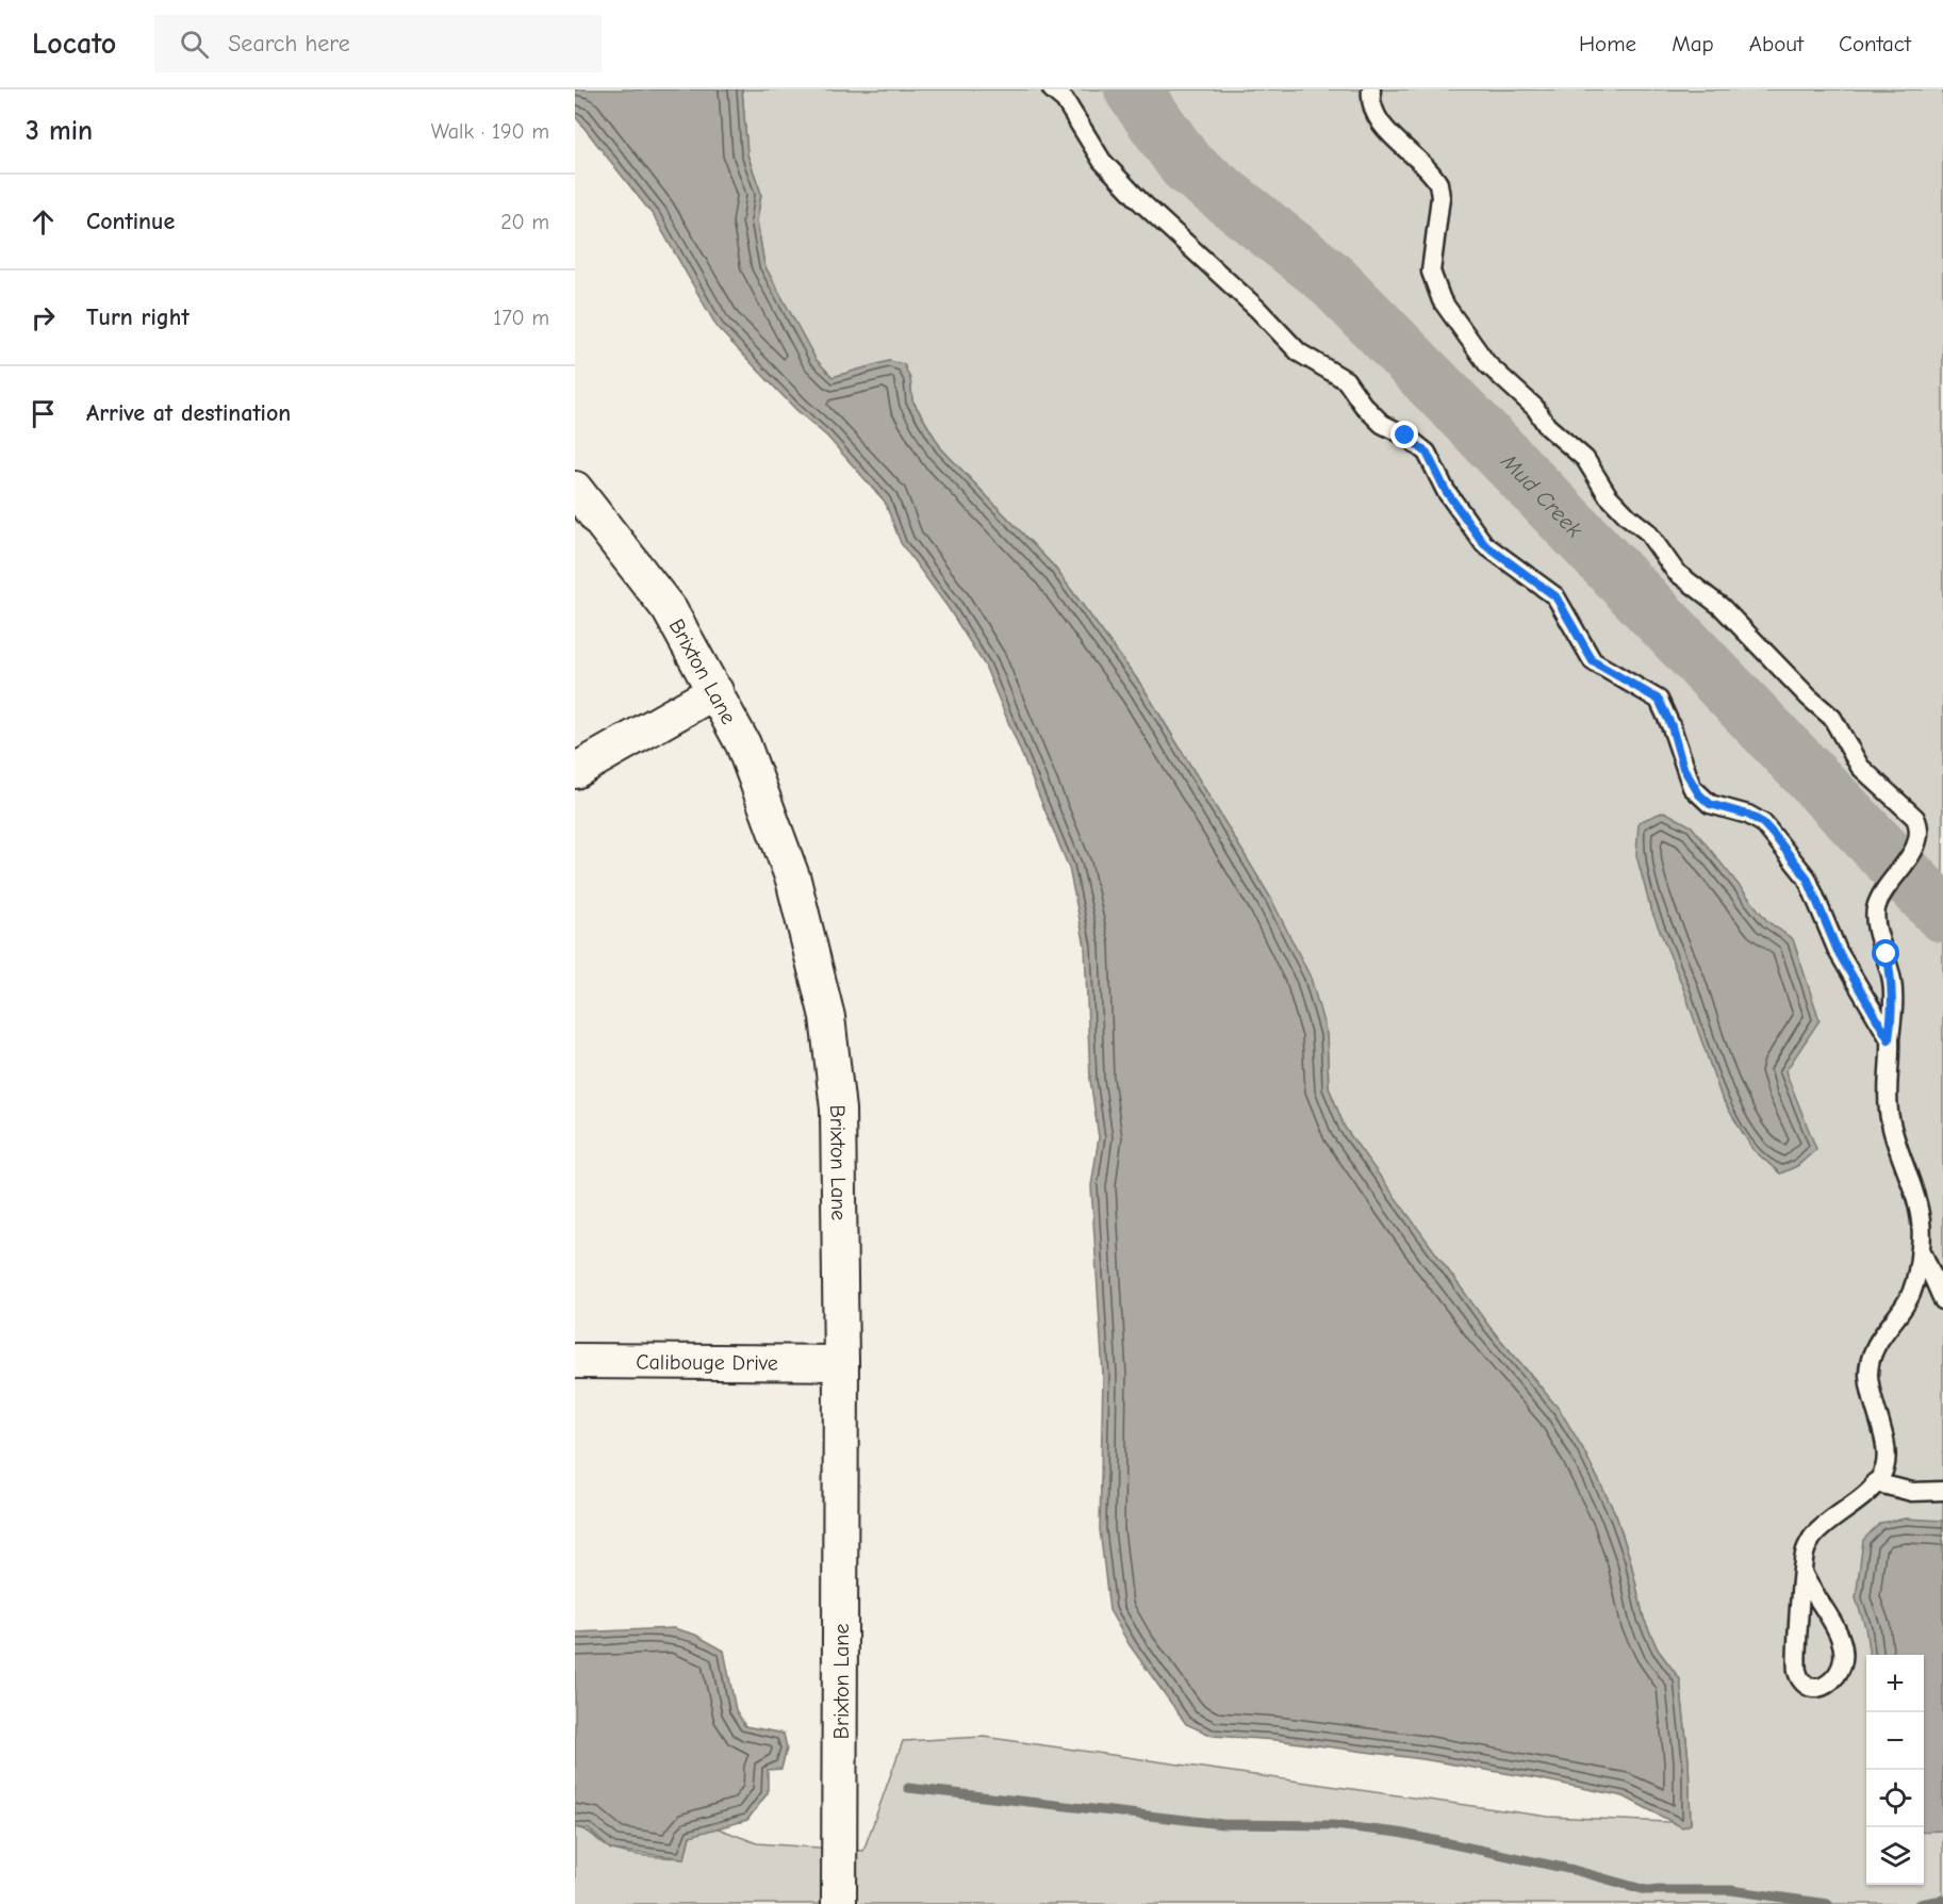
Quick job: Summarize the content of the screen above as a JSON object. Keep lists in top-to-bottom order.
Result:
{
  "streets": {
    "street": ["Brixton Lane", "Calibouge Drive"]
  },
  "crossings": [
    ["Brixton Lane", "Calibouge Drive"]
  ],
  "water": ["Mud Creek"],
  "page": {
    "header": "Locato",
    "search": "Search here",
    "nav": [
      "Home",
      "Map",
      "About",
      "Contact"
    ],
    "heading": ["3 min", "Walk · 190 m"],
    "list": [
      ["Continue", "20 m"],
      ["Turn right", "170 m"],
      "Arrive at destination"
    ],
    "map_buttons": ["+", "−"]
  }
}
